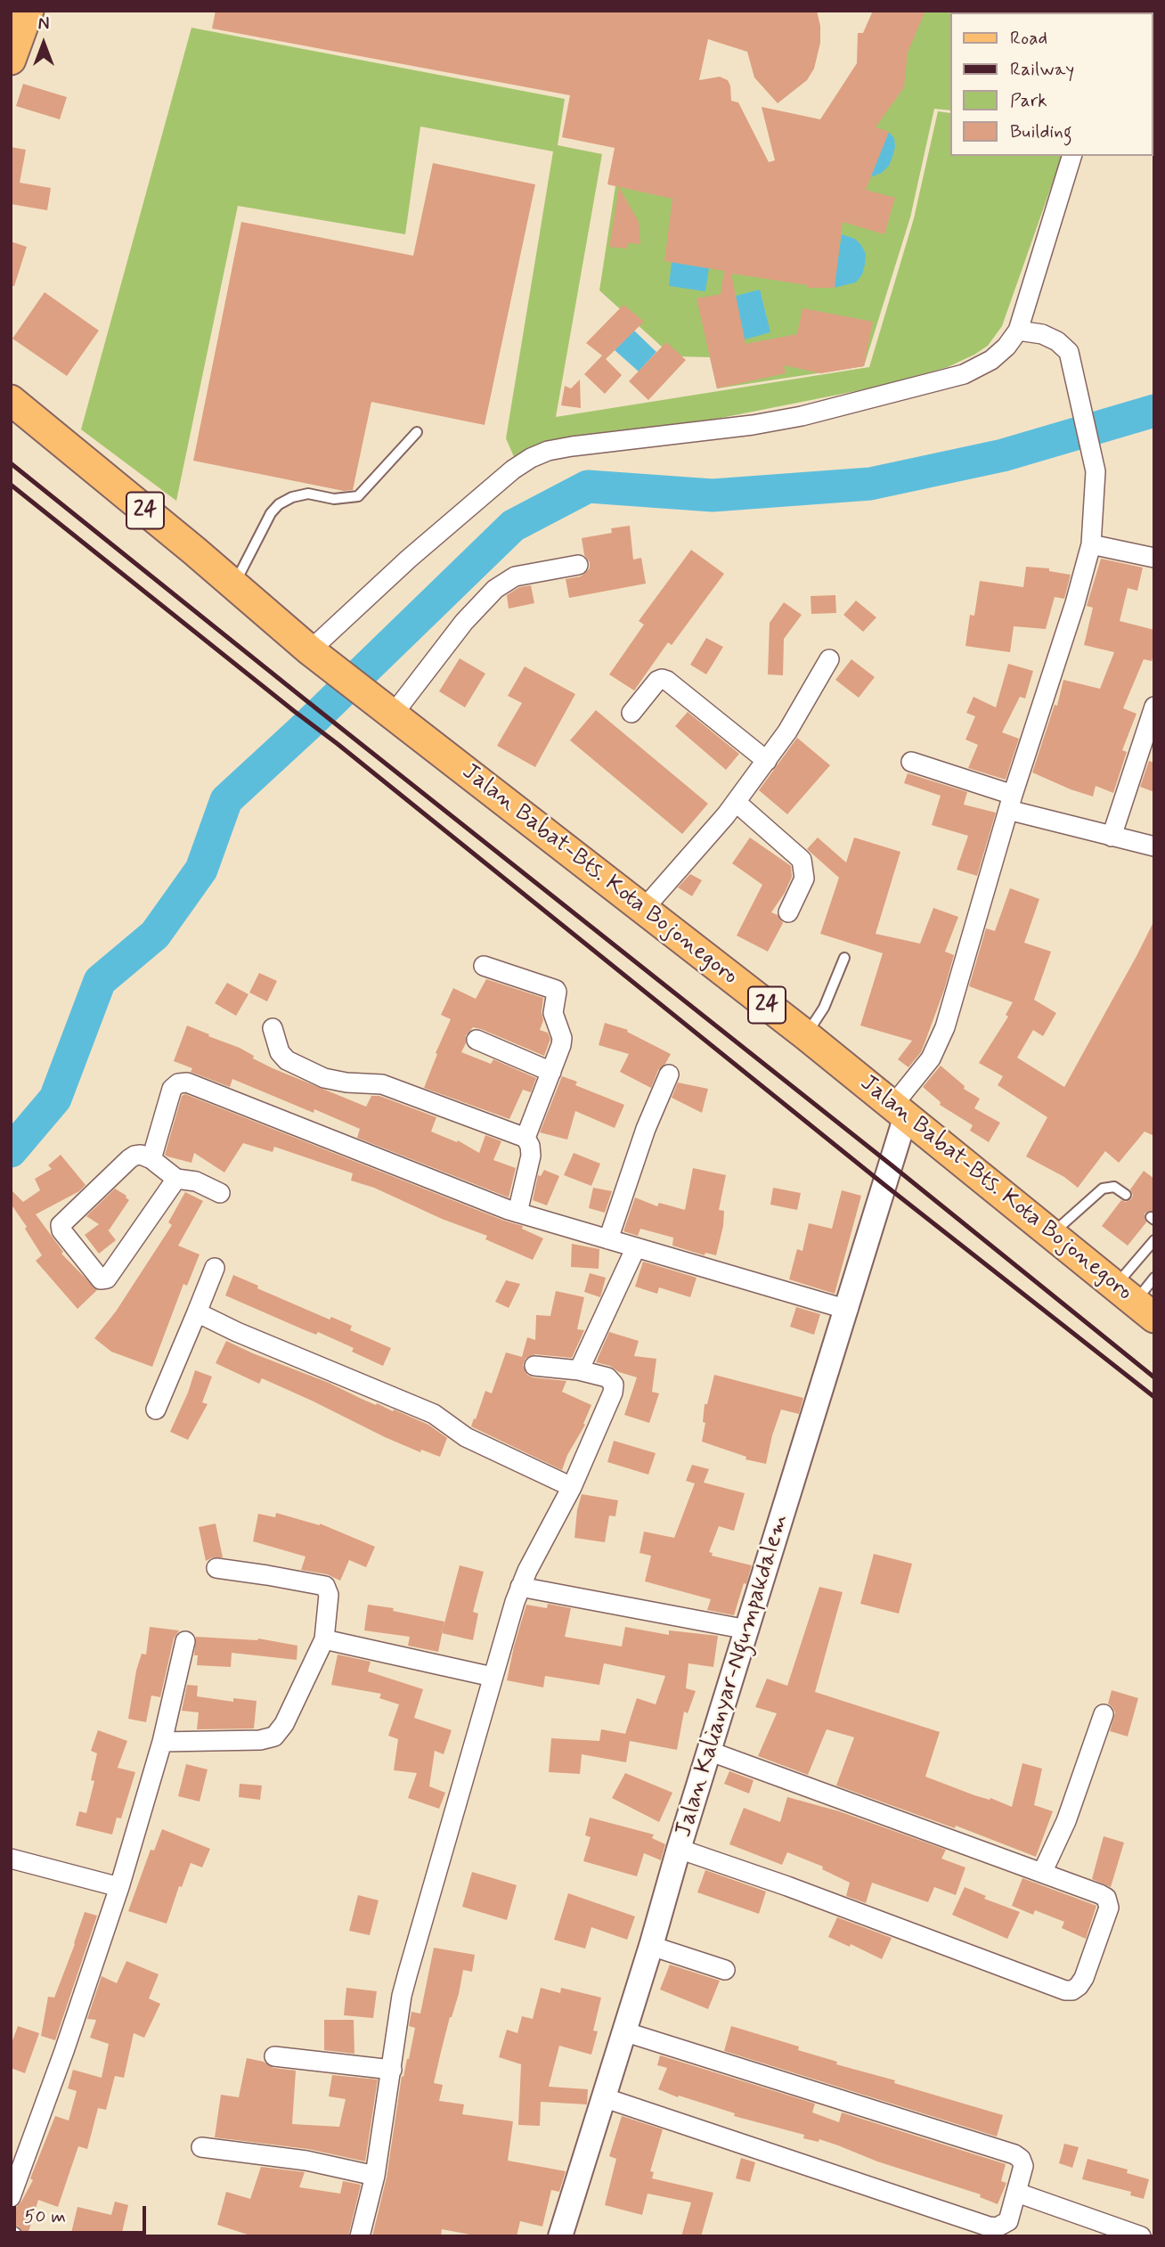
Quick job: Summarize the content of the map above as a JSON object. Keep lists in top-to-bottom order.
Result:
{
  "streets": {
    "main road": ["24", "Jalan Babat-Bts. Kota Bojonegoro"],
    "street": ["Jalan Kalianyar-Ngumpakdalem"]
  },
  "crossings": [
    ["24", "Jalan Babat-Bts. Kota Bojonegoro"],
    ["Jalan Babat-Bts. Kota Bojonegoro", "Jalan Kalianyar-Ngumpakdalem"]
  ],
  "legend": [
    "Road",
    "Railway",
    "Park",
    "Building"
  ],
  "scale_bar": "50 m",
  "north": "top"
}
